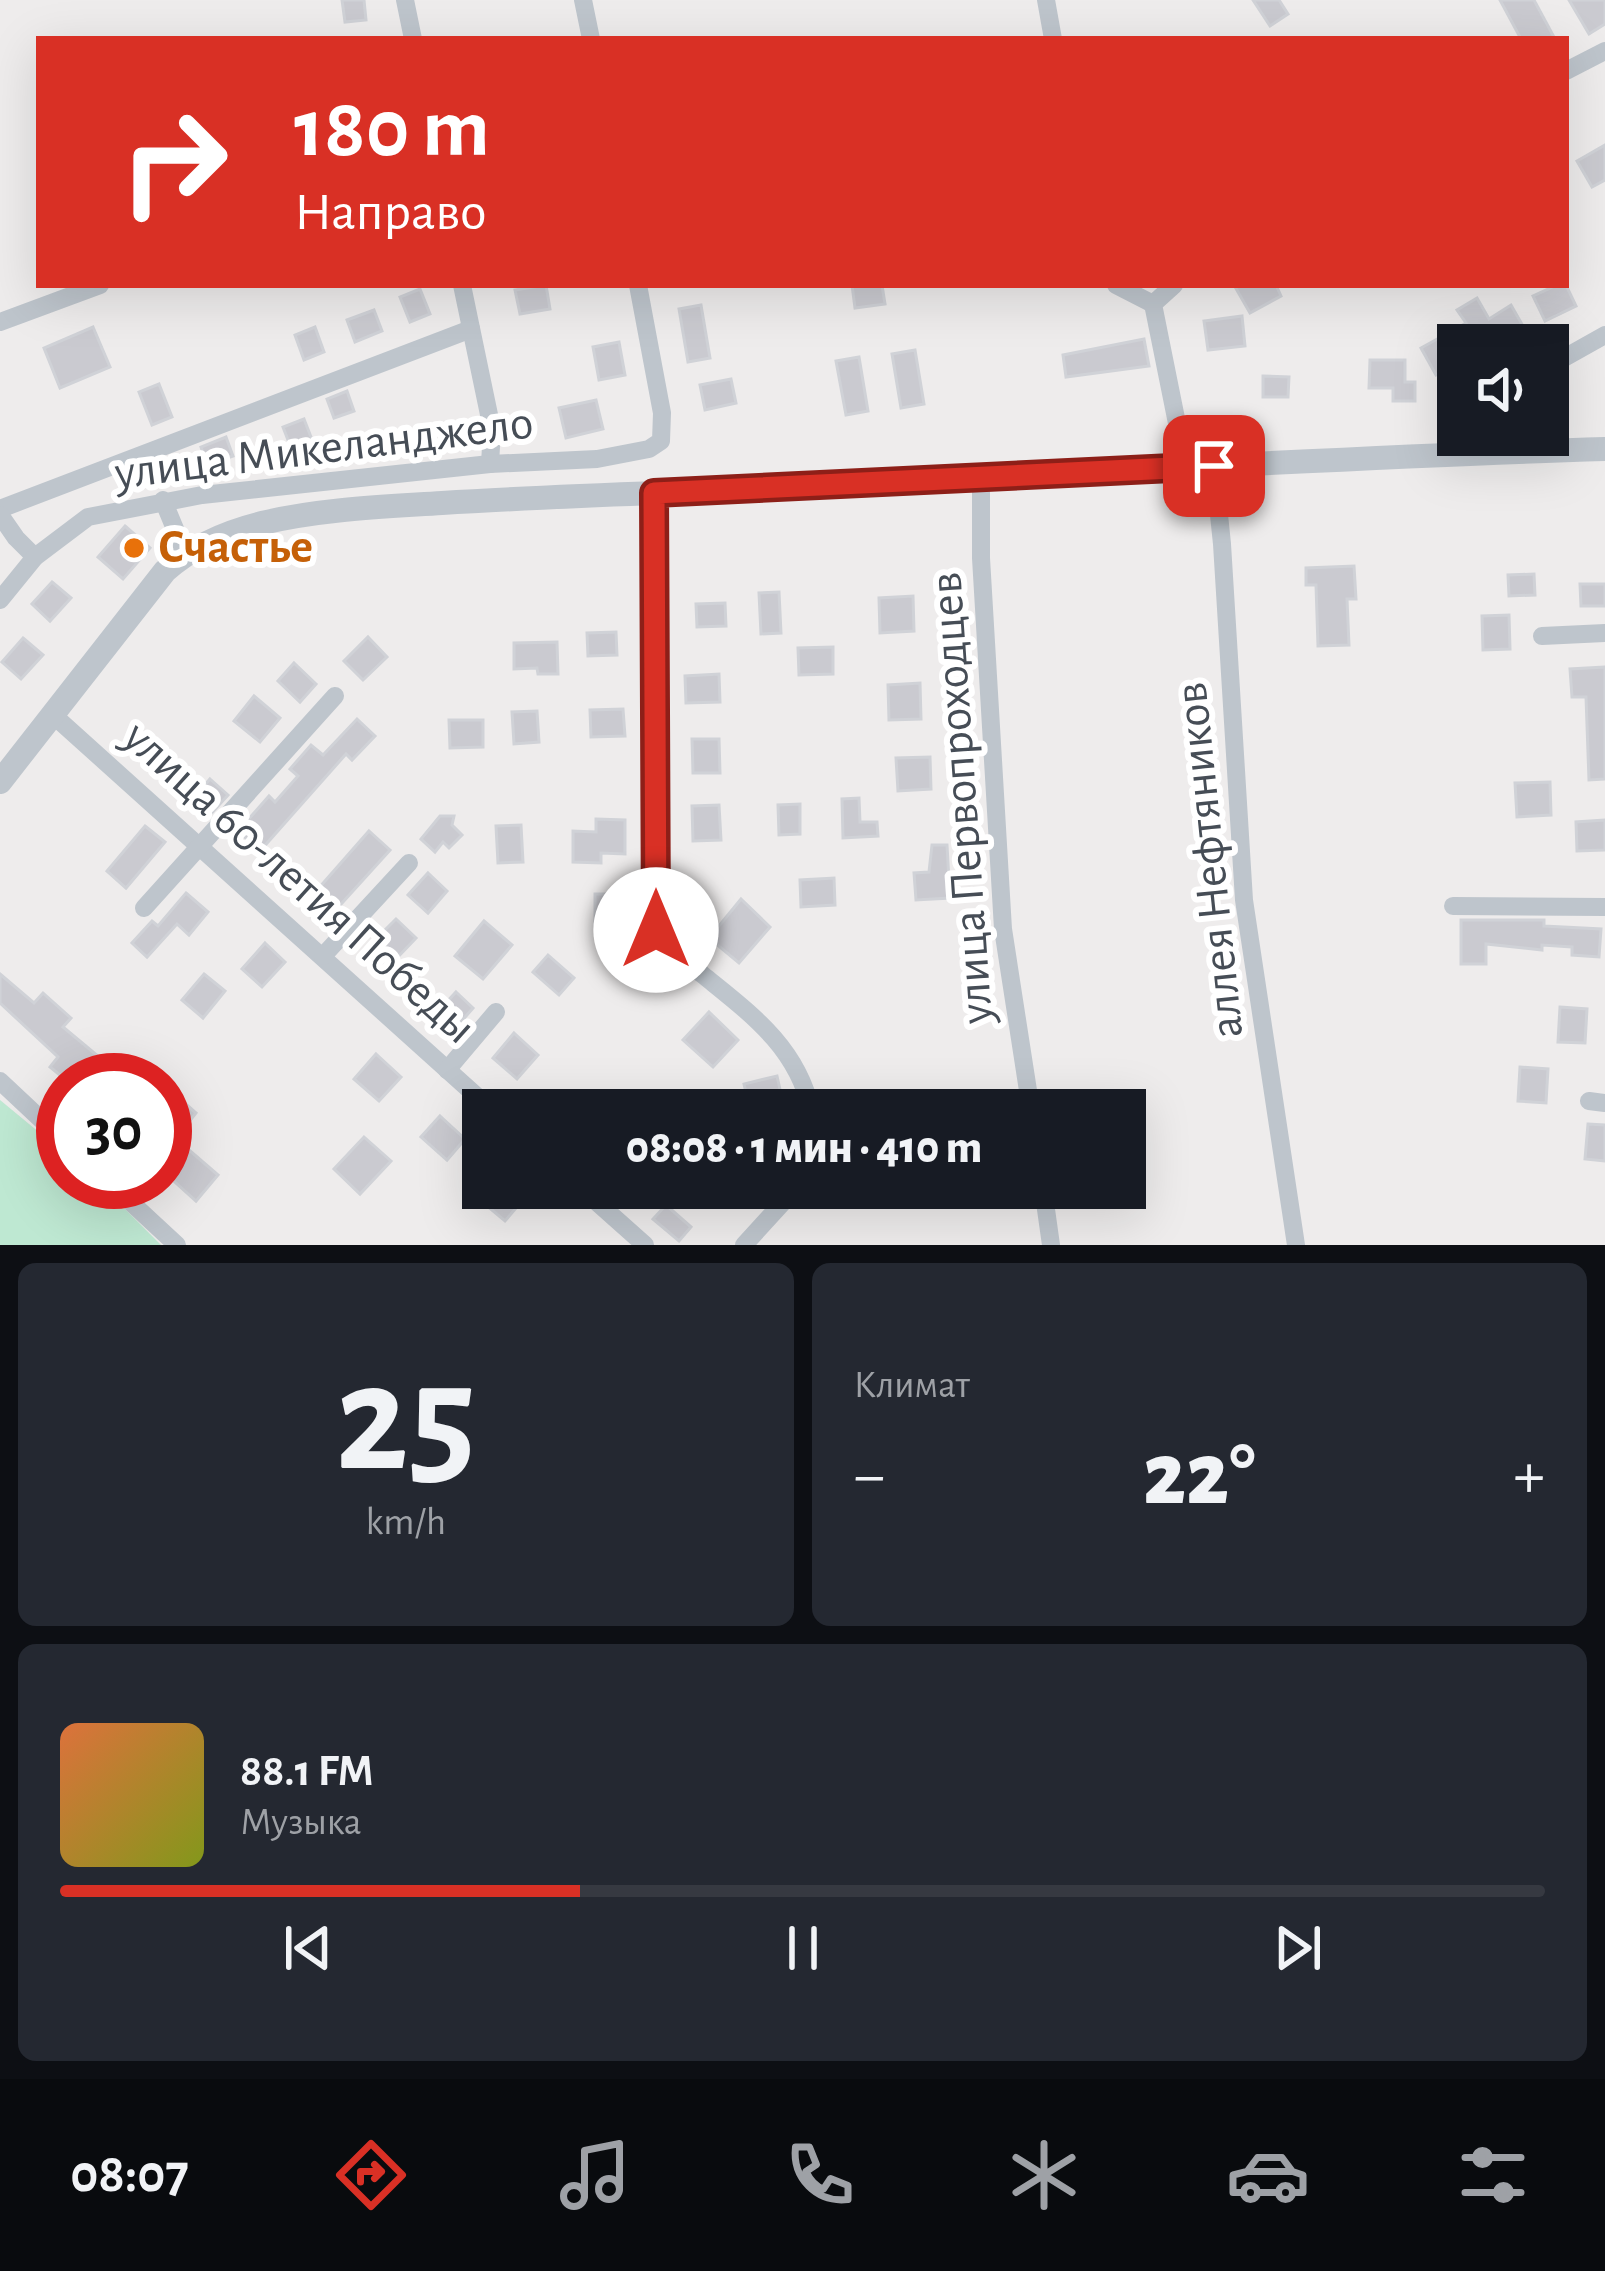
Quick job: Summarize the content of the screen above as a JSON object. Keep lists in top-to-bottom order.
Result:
{
  "streets": {
    "street": [
      "улица Микеланджело",
      "улица Первопроходцев",
      "аллея Нефтяников",
      "улица 60-летия Победы"
    ]
  },
  "places": ["Счастье"],
  "page": {
    "turn": ["180 m", "Направо"],
    "limit": "30",
    "trip": "08:08 · 1 мин · 410 m",
    "tile": [
      ["25", "km/h"],
      "Климат"
    ],
    "heat": ["−", "22°", "+"],
    "song": ["88.1 FM", "Музыка"],
    "tabs": "08:07"
  }
}
